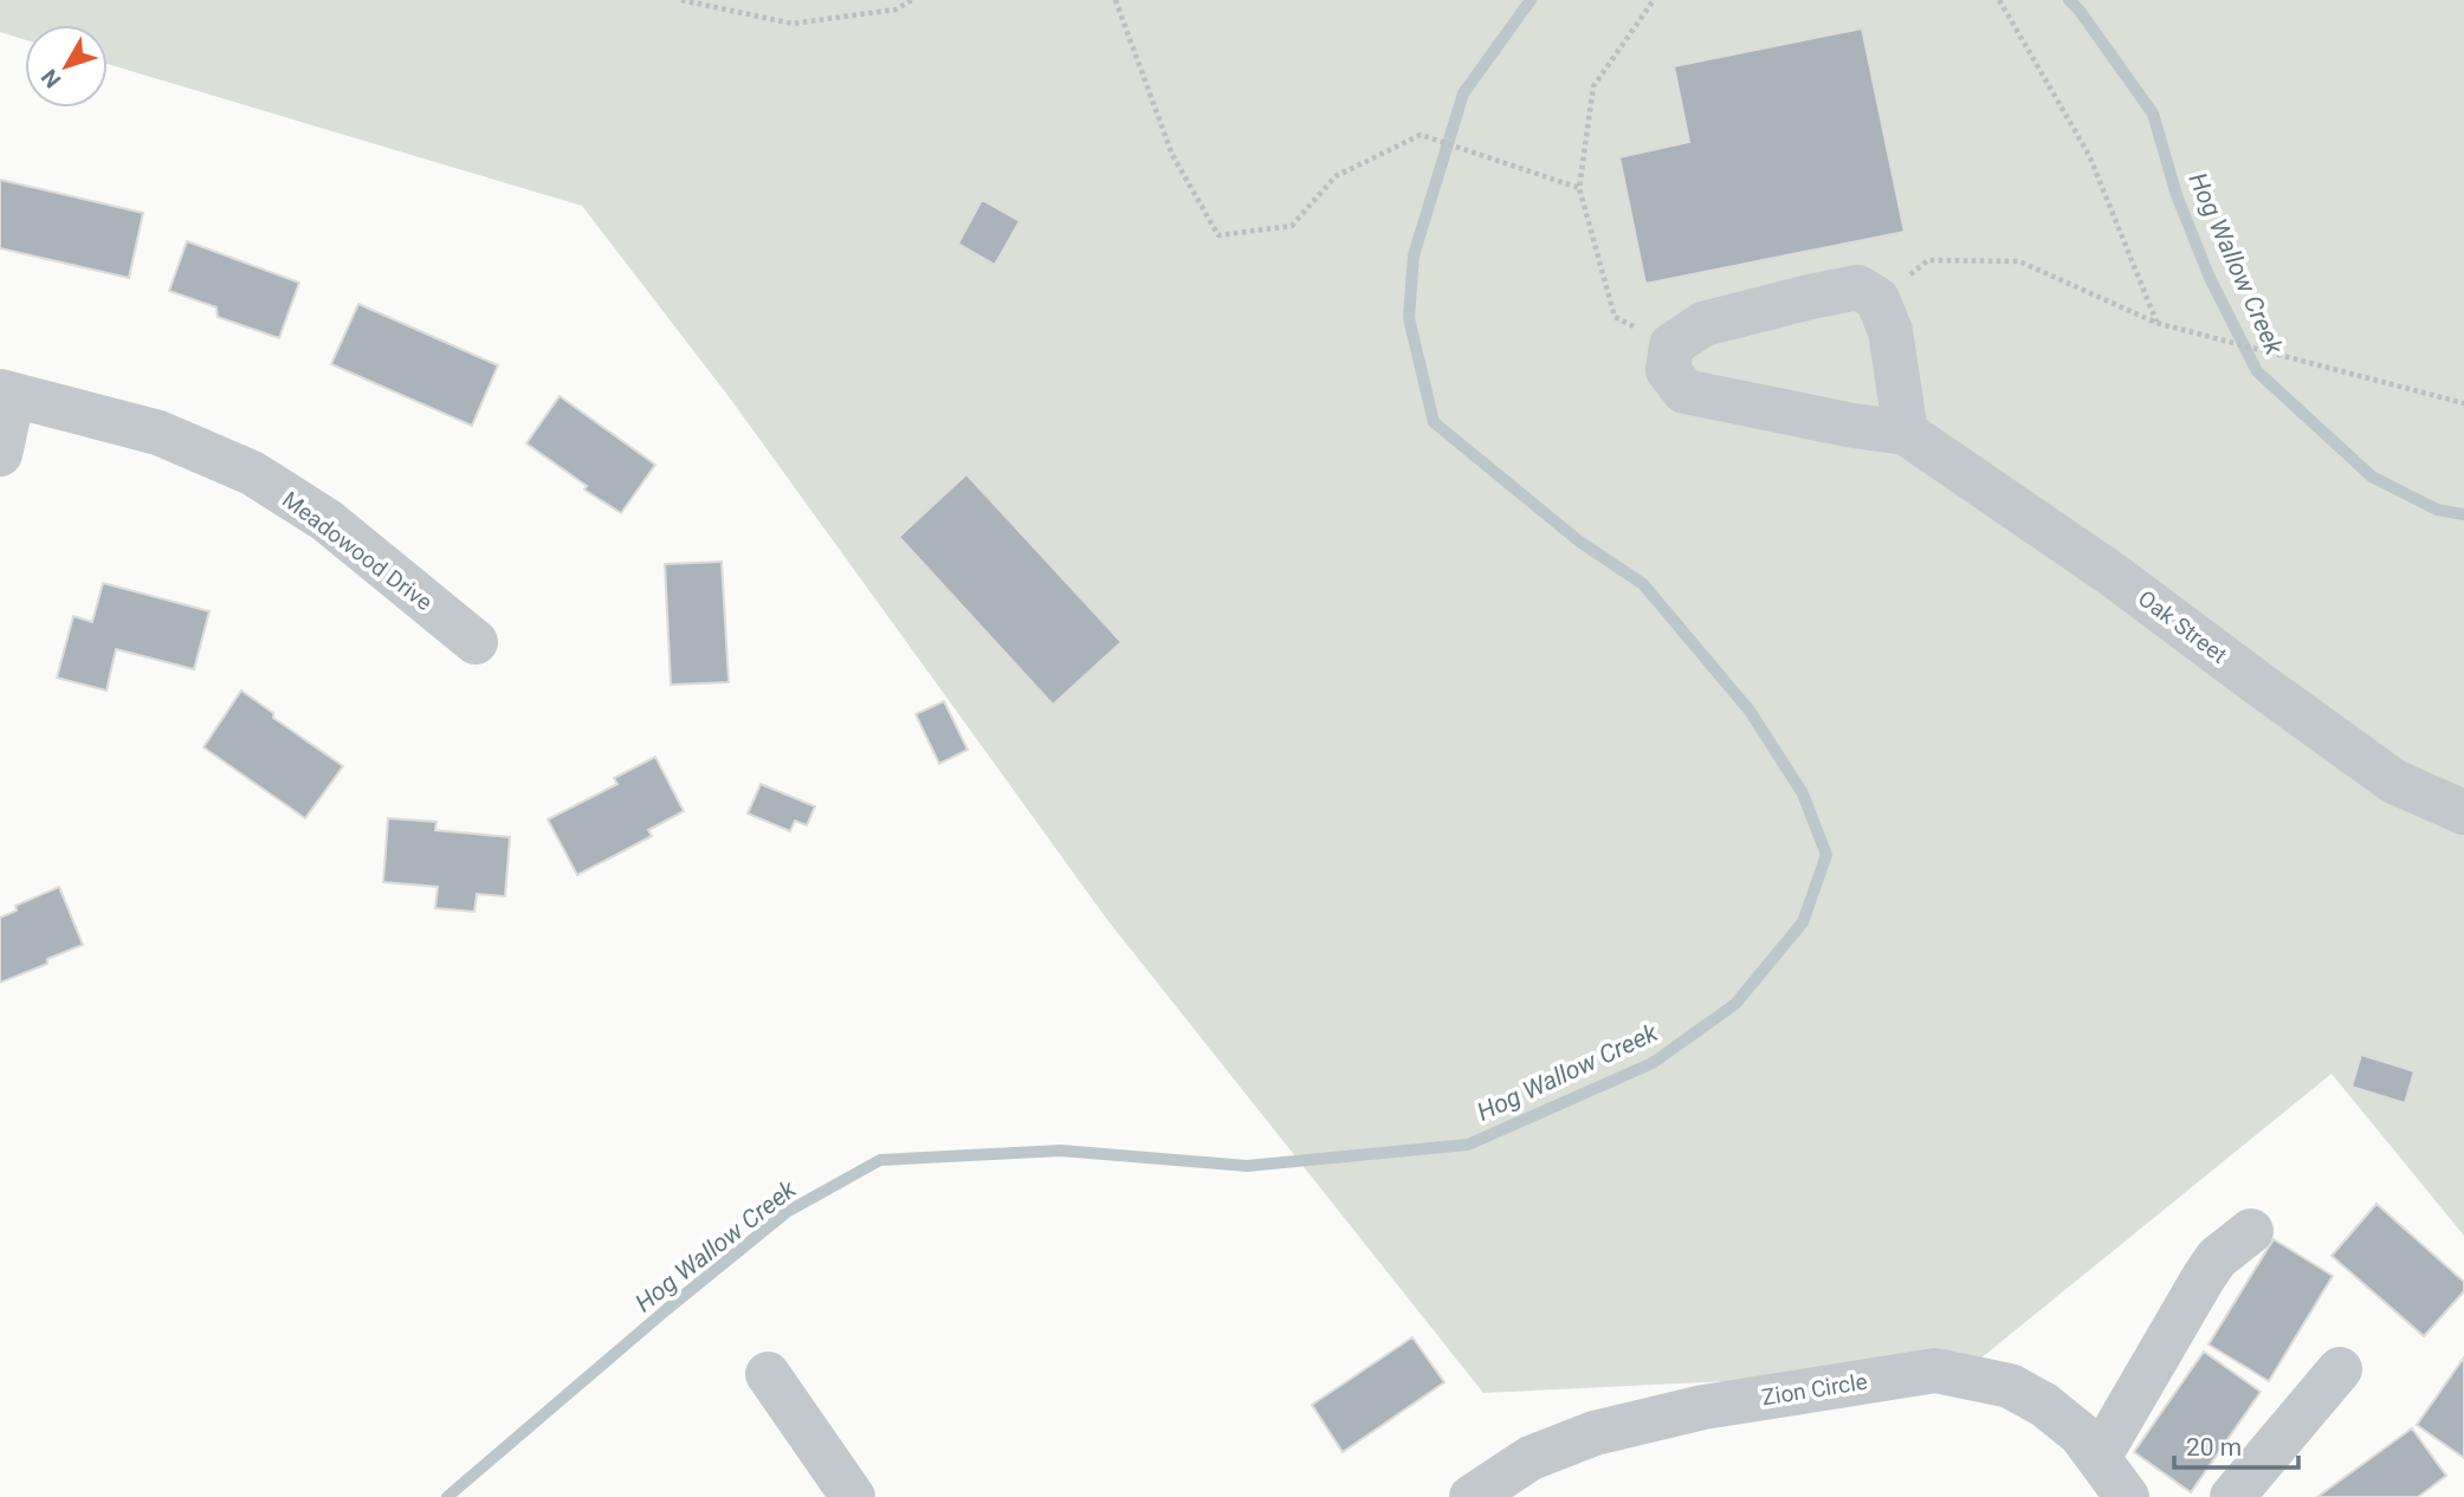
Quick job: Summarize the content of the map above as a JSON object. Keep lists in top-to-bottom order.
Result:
{
  "streets": {
    "street": ["Meadowood Drive", "Oak Street", "Zion Circle"]
  },
  "water": ["Hog Wallow Creek"],
  "scale_bar": "20 m",
  "north": "bottom left"
}
